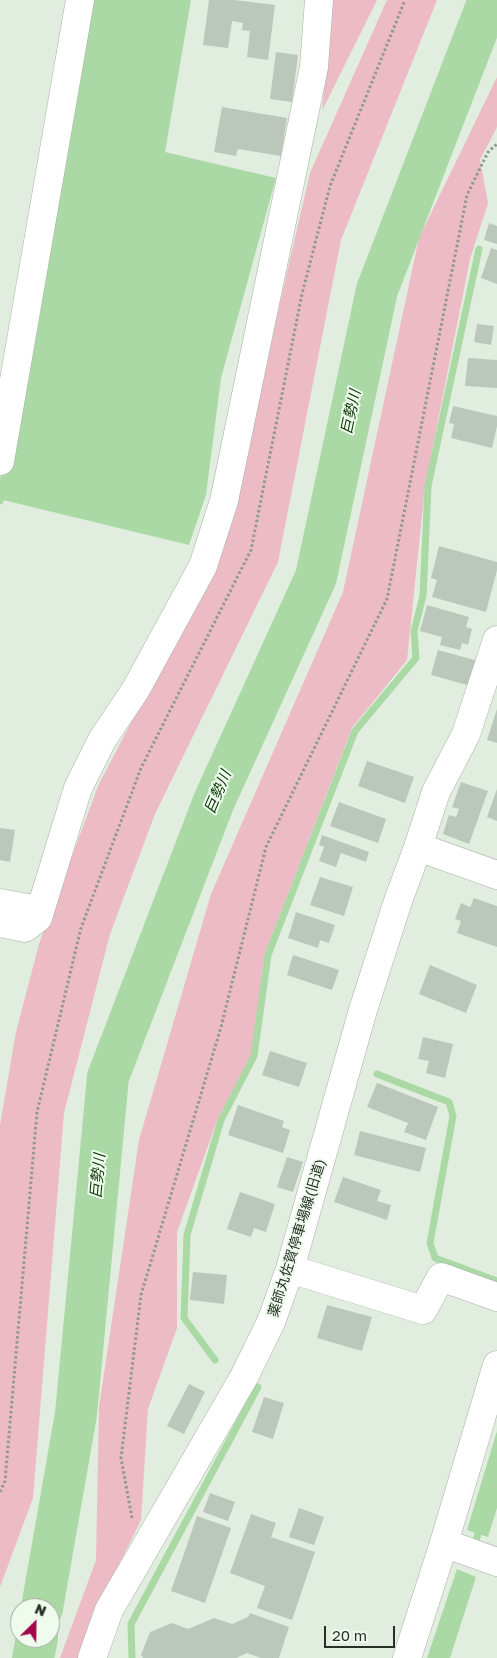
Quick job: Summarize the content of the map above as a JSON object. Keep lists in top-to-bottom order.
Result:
{
  "streets": {
    "street": ["薬師丸佐賀停車場線(旧道)"]
  },
  "water": ["巨勢川"],
  "scale_bar": "20 m",
  "north": "top right"
}
